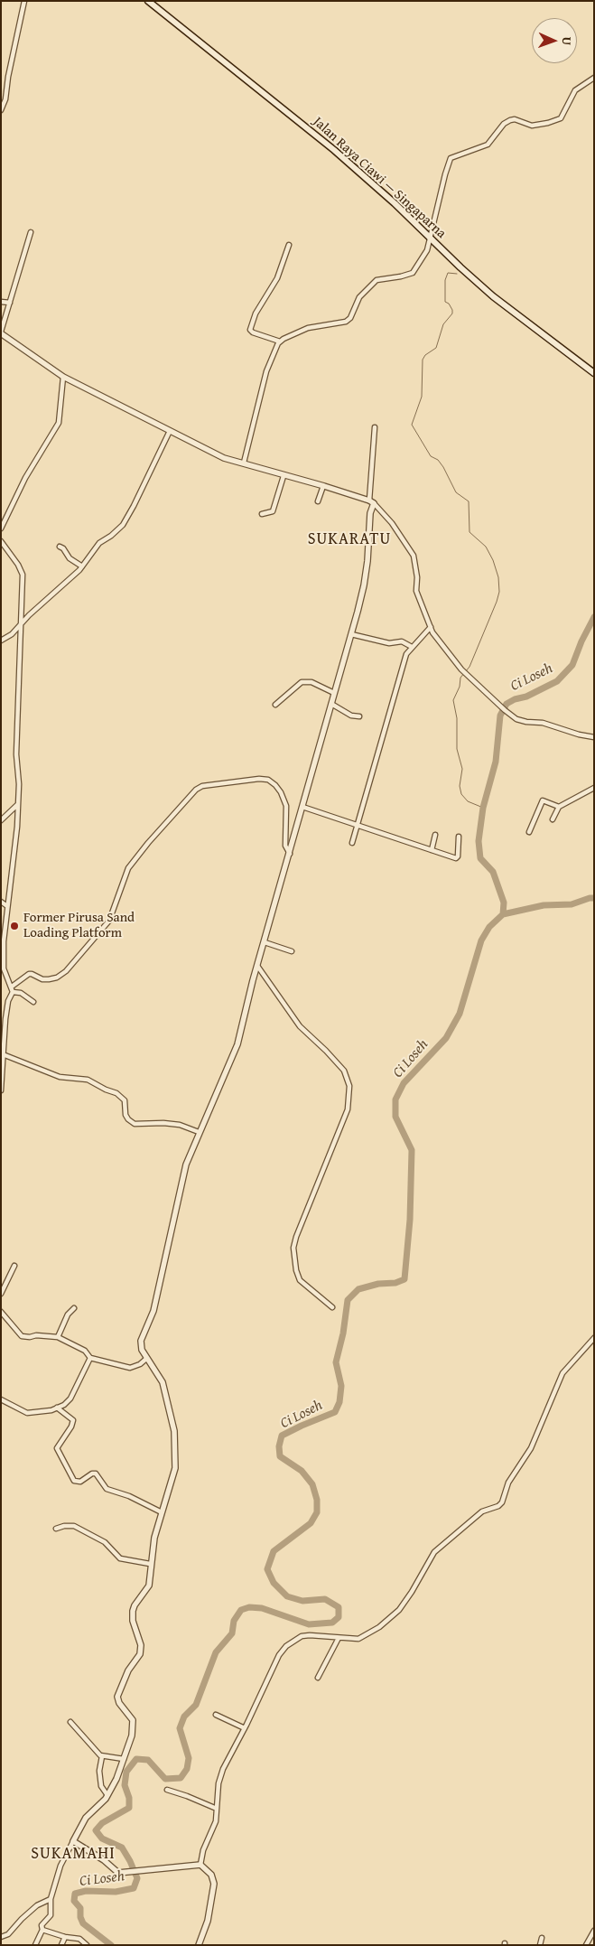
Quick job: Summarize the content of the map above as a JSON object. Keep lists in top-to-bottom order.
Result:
{
  "streets": {
    "main road": ["Jalan Raya Ciawi — Singaparna"]
  },
  "districts": ["SUKARATU", "SUKAMAHI"],
  "water": ["Ci Loseh"],
  "places": ["Former Pirusa Sand Loading Platform"],
  "north": "right"
}
